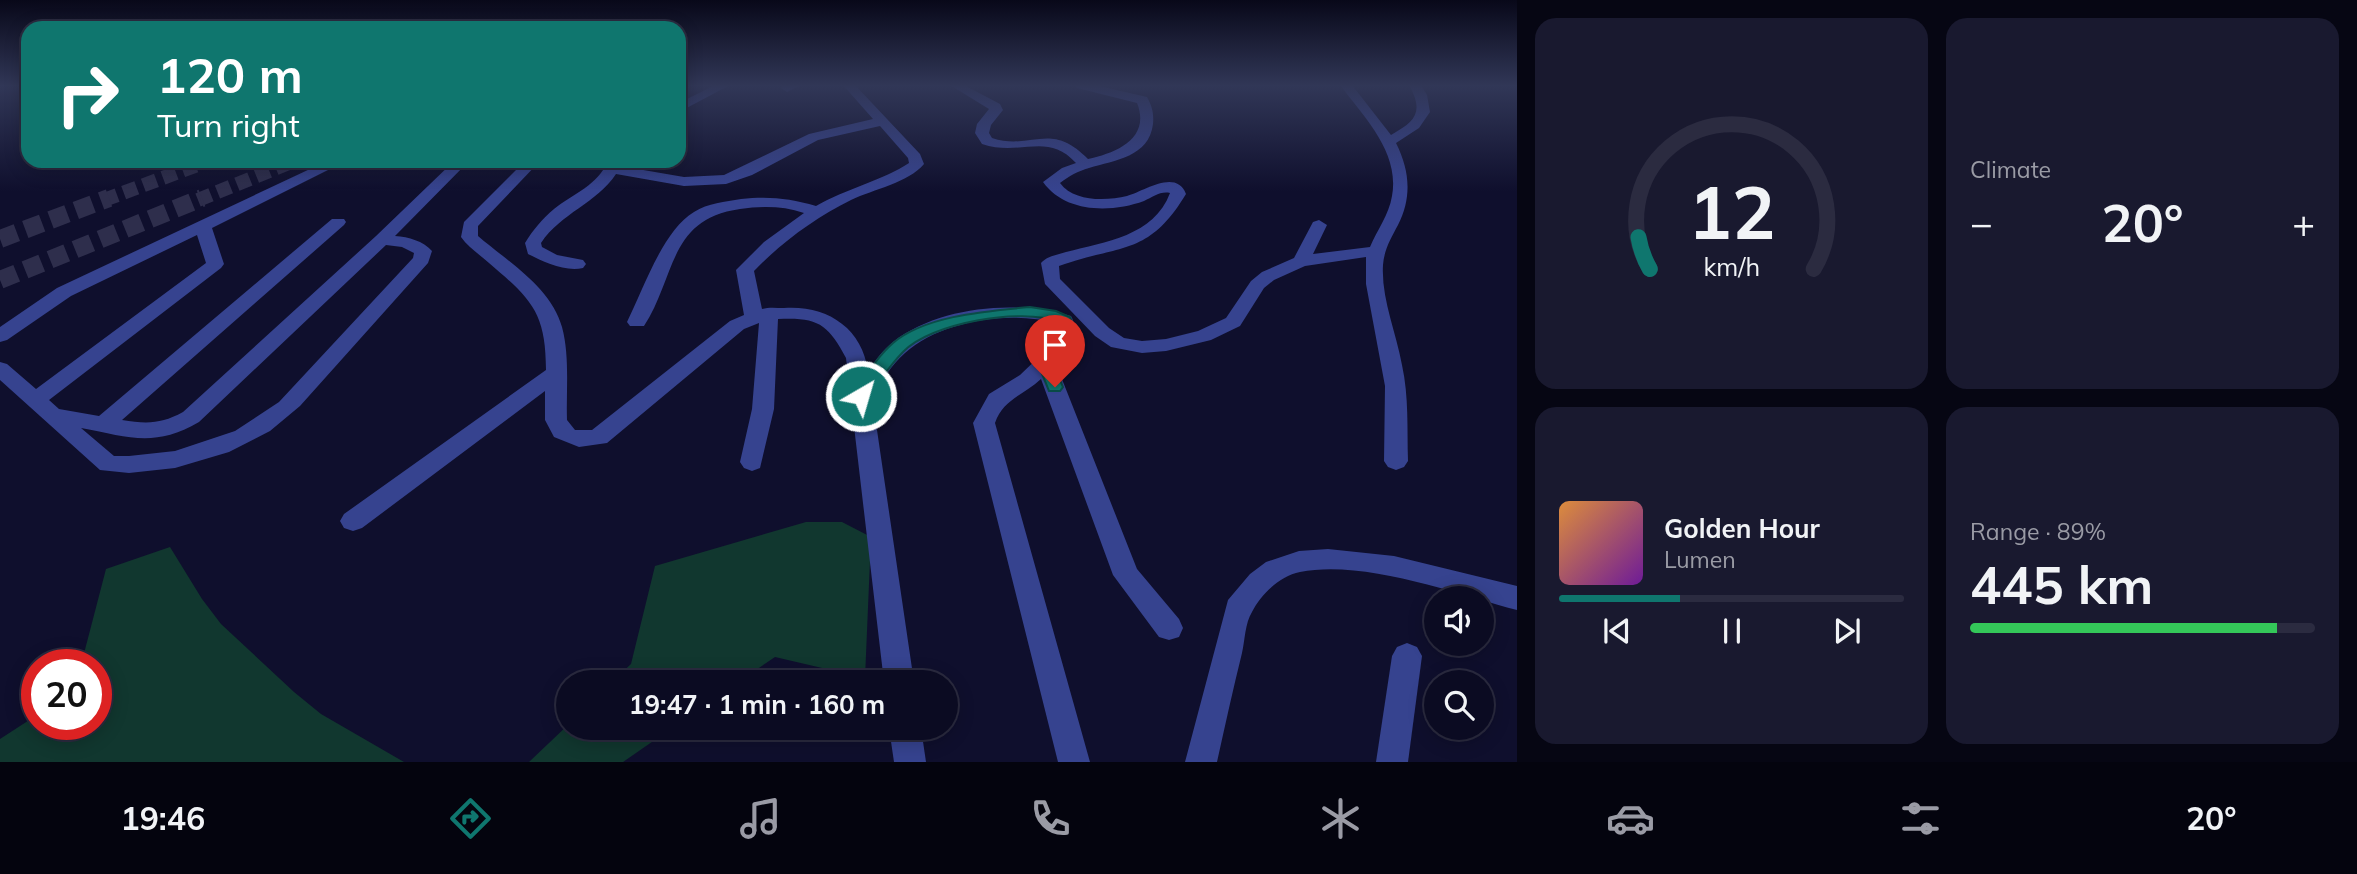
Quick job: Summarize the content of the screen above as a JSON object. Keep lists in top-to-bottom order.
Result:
{
  "page": {
    "tile": [
      "Climate",
      ["Range · 89%", "445 km"]
    ],
    "turn": ["120 m", "Turn right"],
    "heat": ["−", "20°", "+"],
    "song": ["Golden Hour", "Lumen"],
    "limit": "20",
    "trip": "19:47 · 1 min · 160 m",
    "tabs": ["19:46", "20°"],
    "gauge": ["12", "km/h"]
  }
}
